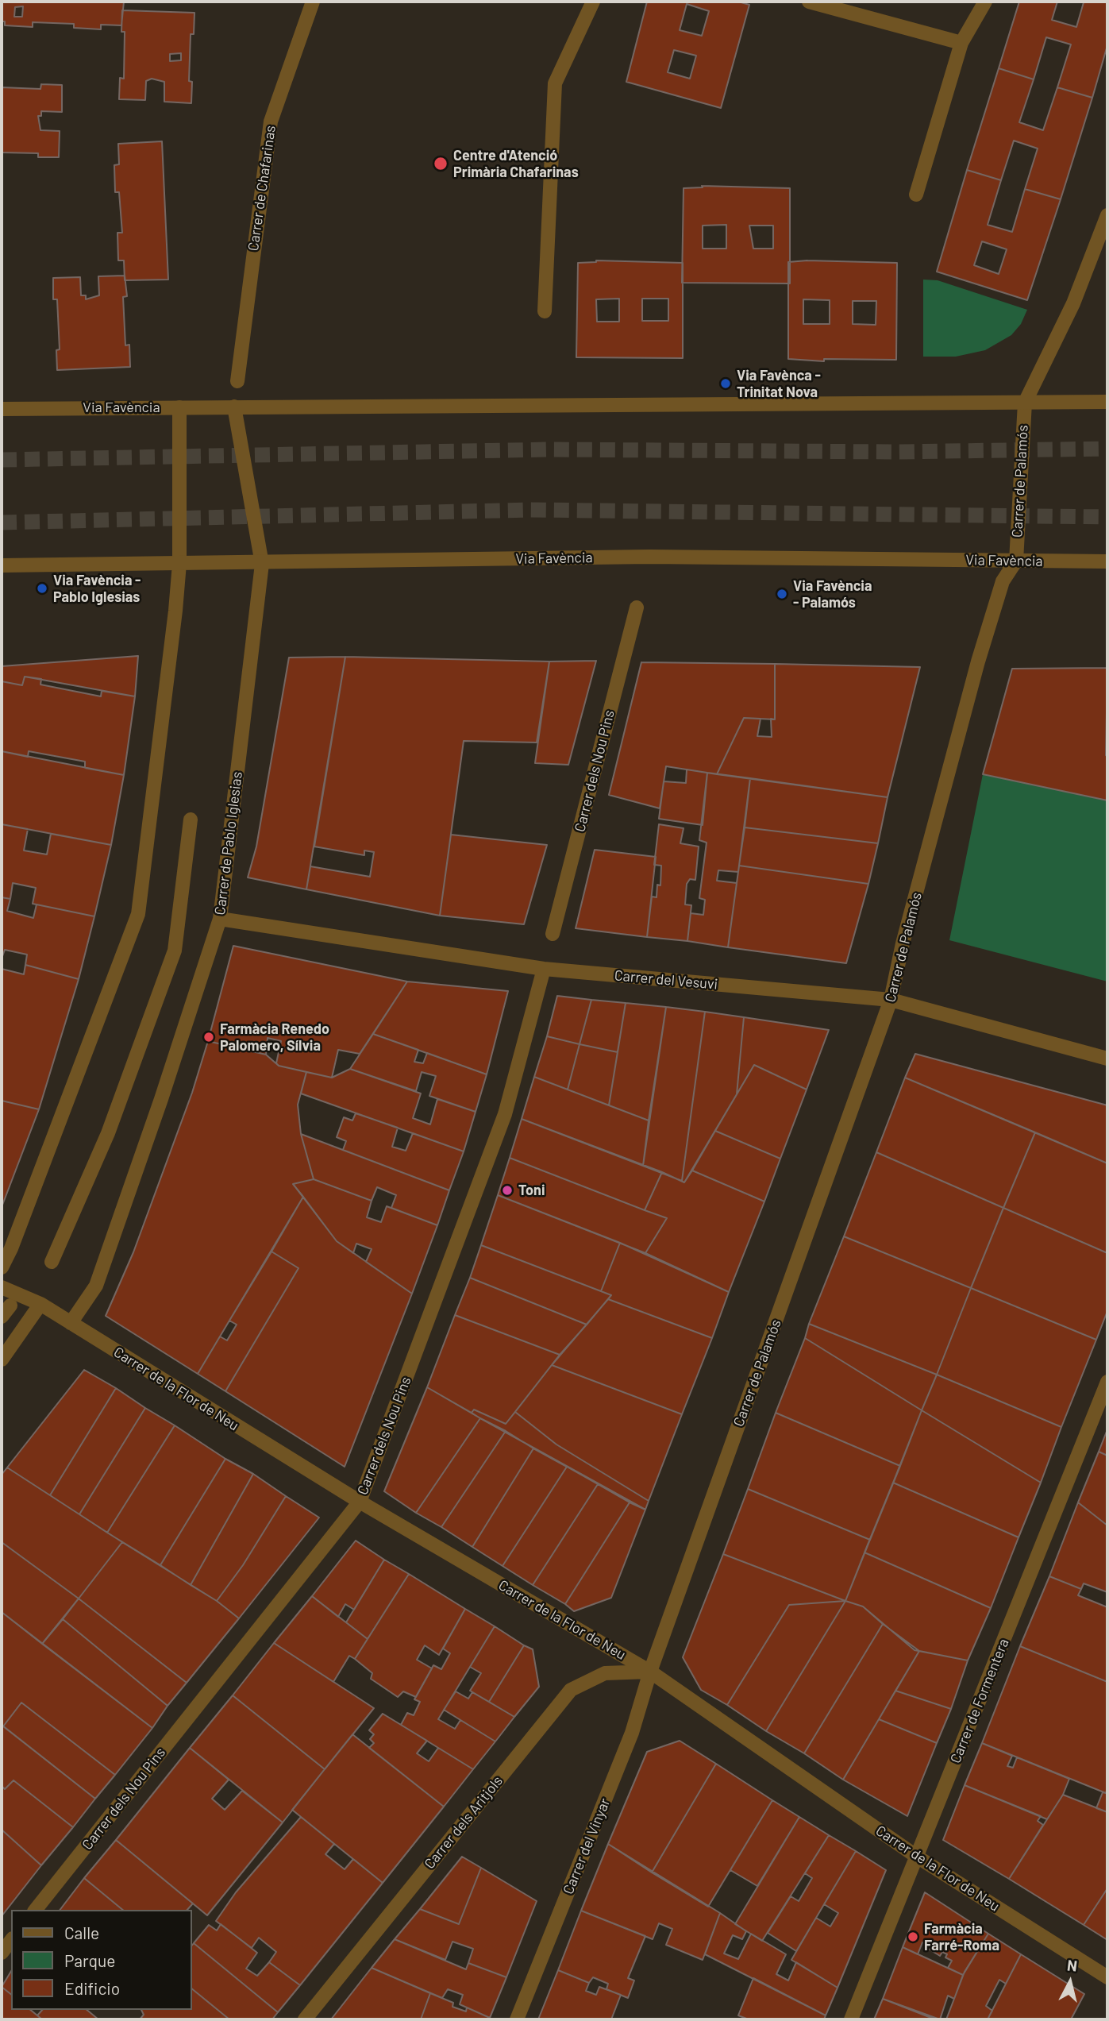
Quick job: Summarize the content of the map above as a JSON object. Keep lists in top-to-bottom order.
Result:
{
  "streets": {
    "street": [
      "Carrer de Chafarinas",
      "Via Favència",
      "Carrer de Palamós",
      "Carrer dels Nou Pins",
      "Carrer de Pablo Iglesias",
      "Carrer del Vesuvi",
      "Carrer de la Flor de Neu",
      "Carrer de Formentera",
      "Carrer dels Aritjols",
      "Carrer del Vinyar"
    ]
  },
  "crossings": [
    ["Via Favència", "Carrer de Palamós"],
    ["Via Favència", "Carrer de Pablo Iglesias"],
    ["Carrer de Palamós", "Carrer del Vesuvi"],
    ["Carrer de Palamós", "Carrer de la Flor de Neu"],
    ["Carrer de Palamós", "Carrer dels Aritjols"],
    ["Carrer de Palamós", "Carrer del Vinyar"],
    ["Carrer dels Nou Pins", "Carrer del Vesuvi"],
    ["Carrer dels Nou Pins", "Carrer de la Flor de Neu"],
    ["Carrer de Pablo Iglesias", "Carrer del Vesuvi"],
    ["Carrer de Pablo Iglesias", "Carrer de la Flor de Neu"],
    ["Carrer de la Flor de Neu", "Carrer de Formentera"],
    ["Carrer de la Flor de Neu", "Carrer dels Aritjols"],
    ["Carrer de la Flor de Neu", "Carrer del Vinyar"],
    ["Carrer dels Aritjols", "Carrer del Vinyar"]
  ],
  "places": [
    "Centre d'Atenció Primària Chafarinas",
    "Via Favènca - Trinitat Nova",
    "Via Favència - Pablo Iglesias",
    "Via Favència - Palamós",
    "Farmàcia Renedo Palomero, Sílvia",
    "Toni",
    "Farmàcia Farré-Roma"
  ],
  "legend": ["Calle", "Parque", "Edificio"],
  "north": "top"
}
